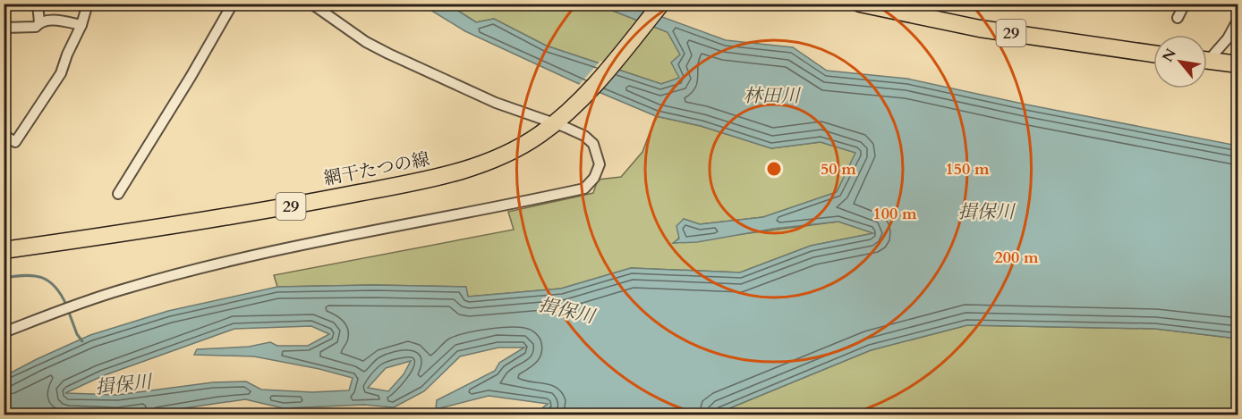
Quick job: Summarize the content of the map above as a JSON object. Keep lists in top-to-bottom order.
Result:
{
  "streets": {
    "main road": ["29", "網干たつの線"]
  },
  "water": ["林田川", "揖保川"],
  "north": "top left",
  "rings": [
    "50 m",
    "150 m",
    "100 m",
    "200 m"
  ]
}
